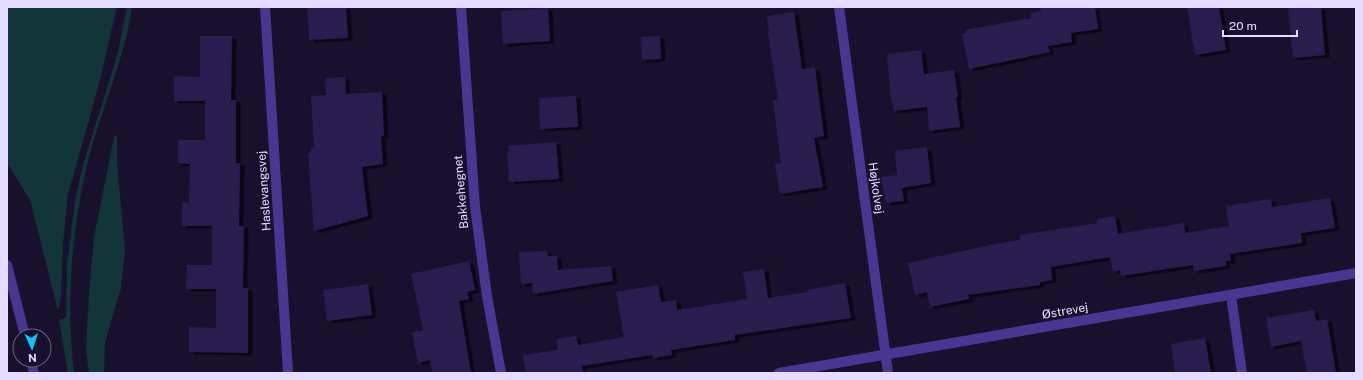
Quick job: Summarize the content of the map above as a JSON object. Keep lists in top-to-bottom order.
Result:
{
  "streets": {
    "street": [
      "Højkolvej",
      "Haslevangsvej",
      "Bakkehegnet",
      "Østrevej"
    ]
  },
  "crossings": [
    ["Højkolvej", "Østrevej"]
  ],
  "scale_bar": "20 m",
  "north": "bottom"
}
